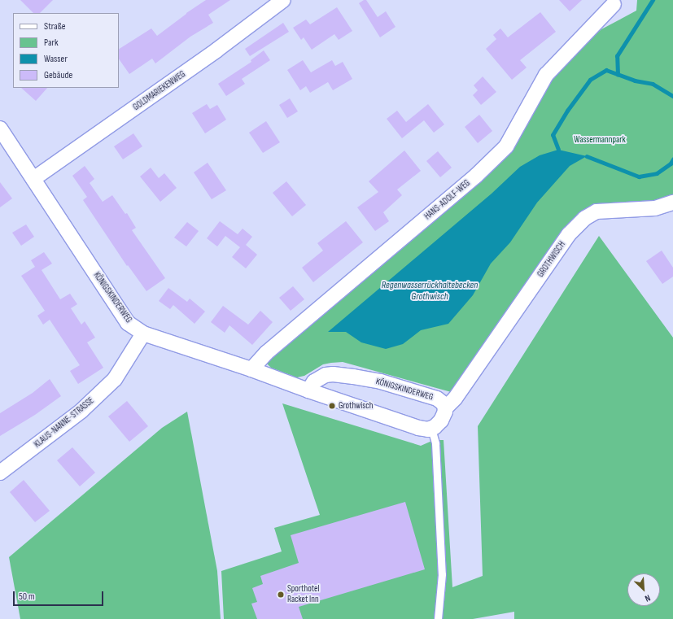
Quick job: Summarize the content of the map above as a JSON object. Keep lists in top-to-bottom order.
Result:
{
  "streets": {
    "street": [
      "GOLDMARIEKENWEG",
      "HANS-ADOLF-WEG",
      "GROTHWISCH",
      "KÖNIGSKINDERWEG",
      "KLAUS-NANNE-STRASSE"
    ]
  },
  "crossings": [
    ["GOLDMARIEKENWEG", "KÖNIGSKINDERWEG"],
    ["HANS-ADOLF-WEG", "KÖNIGSKINDERWEG"],
    ["GROTHWISCH", "KÖNIGSKINDERWEG"],
    ["KÖNIGSKINDERWEG", "KLAUS-NANNE-STRASSE"]
  ],
  "water": ["Regenwasserrückhaltebecken Grothwisch"],
  "parks": ["Wassermannpark"],
  "places": ["Grothwisch", "Sporthotel Racket Inn"],
  "legend": [
    "Straße",
    "Park",
    "Wasser",
    "Gebäude"
  ],
  "scale_bar": "50 m",
  "north": "bottom right"
}
